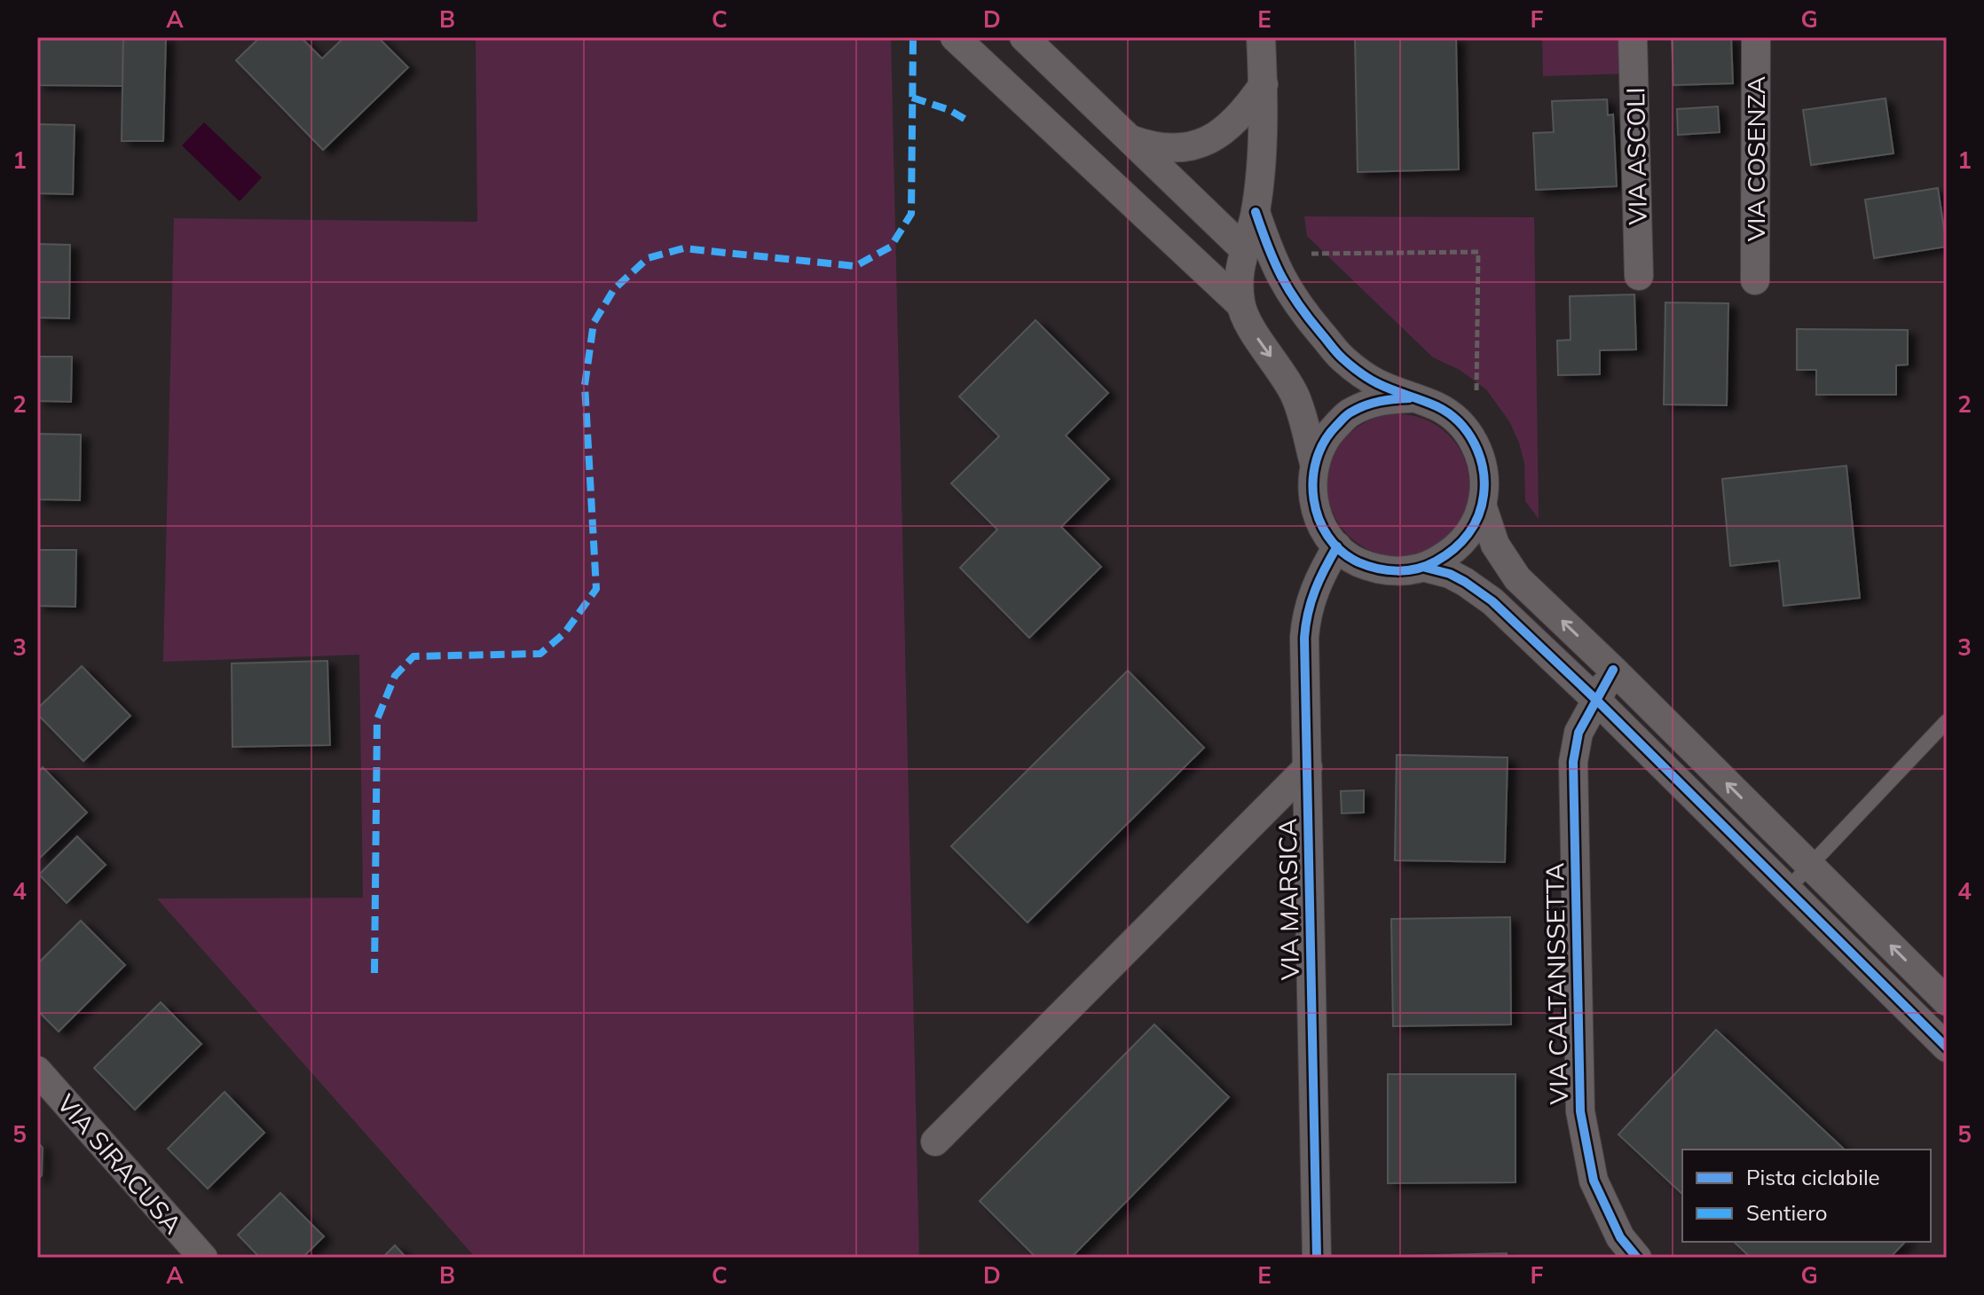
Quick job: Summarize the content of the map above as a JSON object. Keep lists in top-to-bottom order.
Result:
{
  "streets": {
    "street": [
      "VIA ASCOLI",
      "VIA COSENZA",
      "VIA MARSICA",
      "VIA CALTANISSETTA",
      "VIA SIRACUSA"
    ]
  },
  "legend": ["Pista ciclabile", "Sentiero"],
  "grid": {
    "columns": [
      "A",
      "B",
      "C",
      "D",
      "E",
      "F",
      "G"
    ],
    "rows": [
      "1",
      "2",
      "3",
      "4",
      "5"
    ]
  }
}
